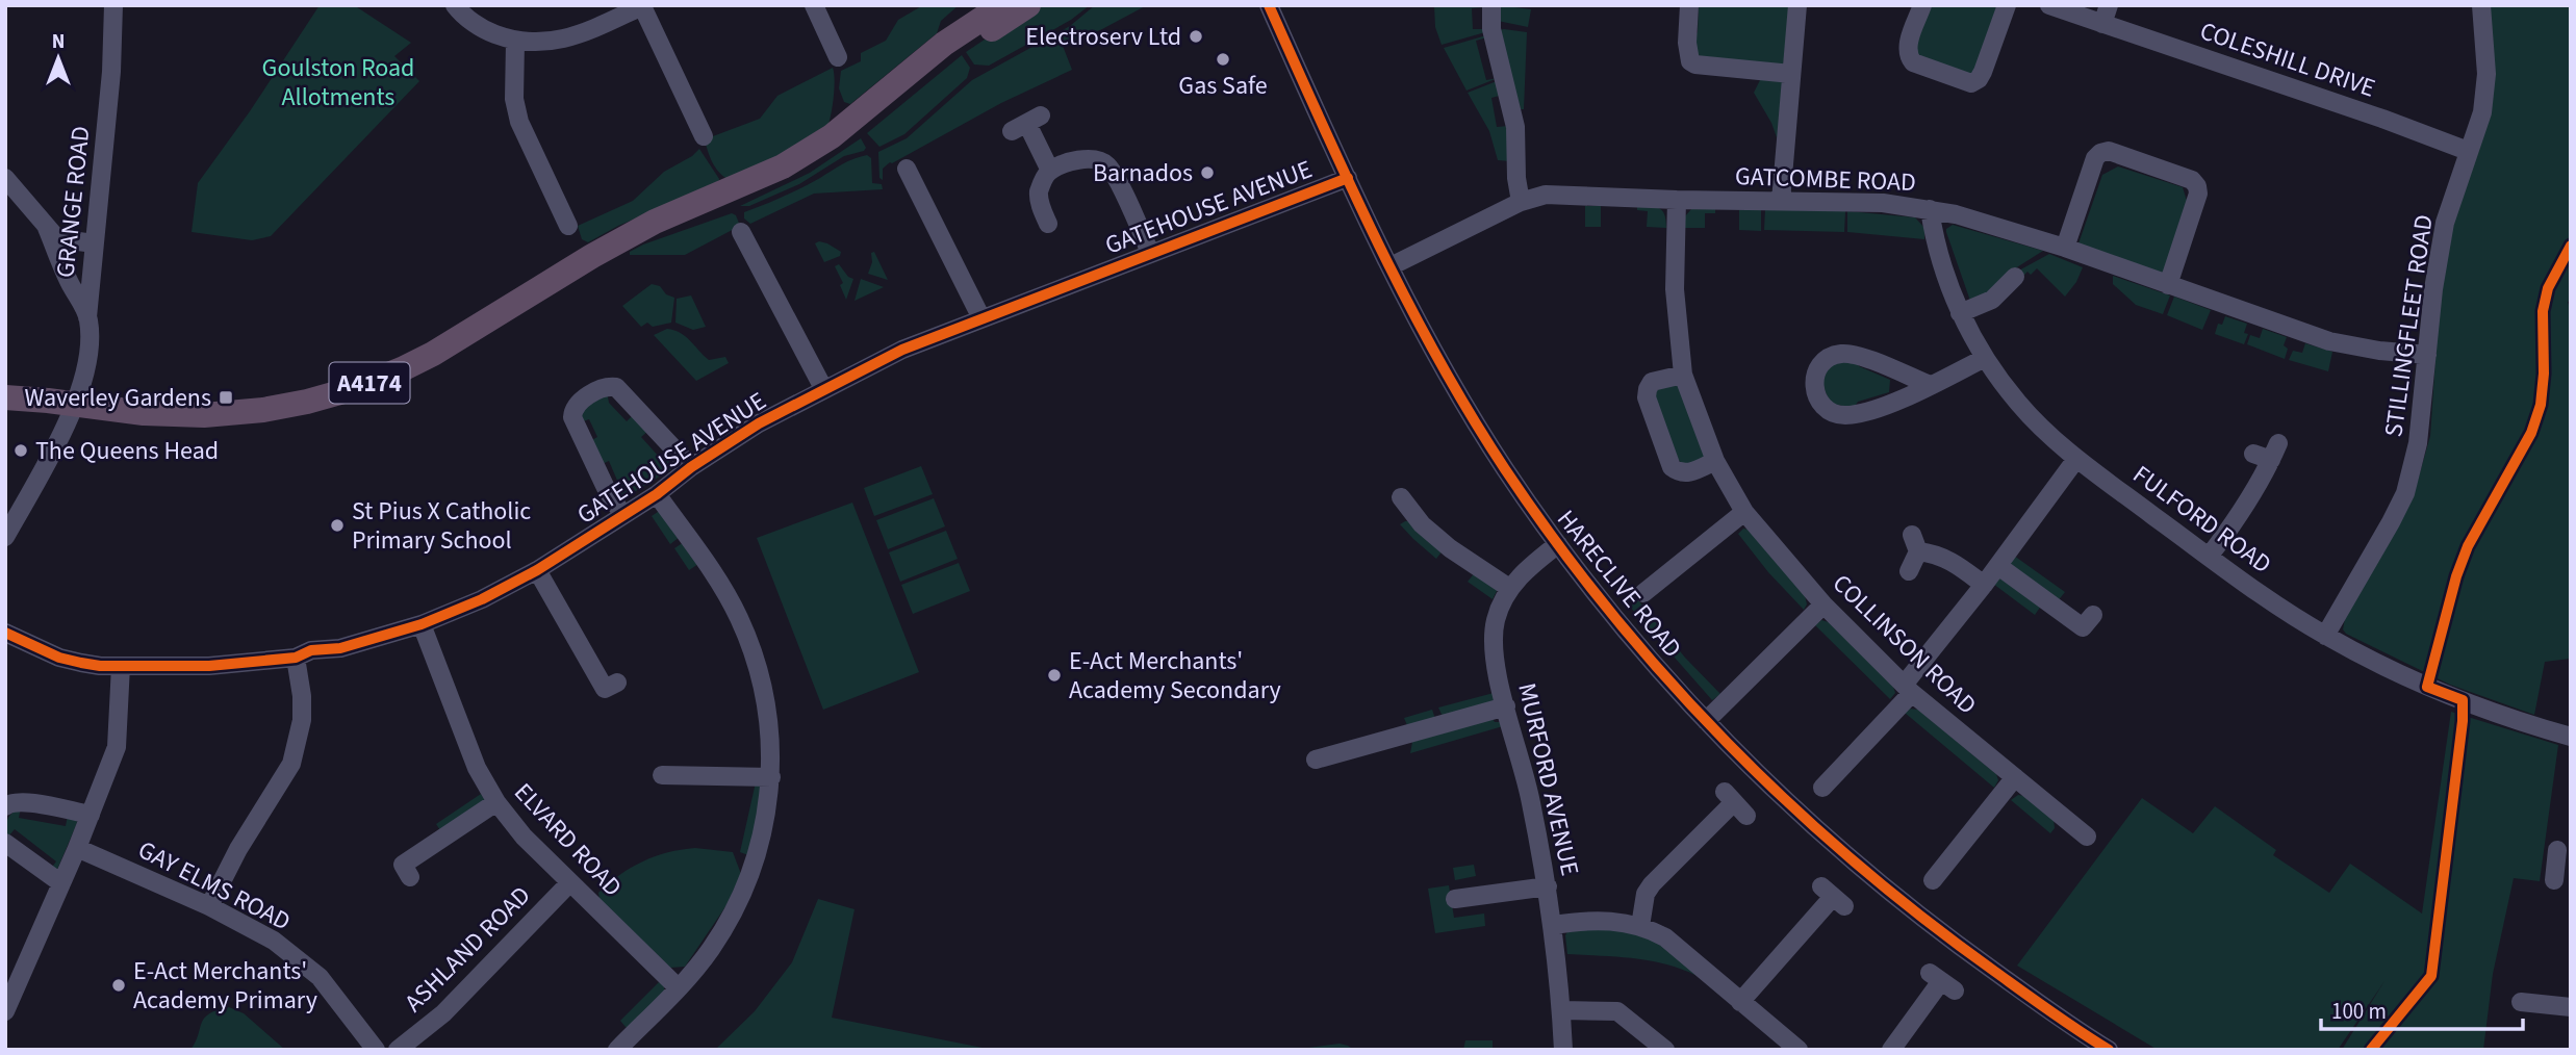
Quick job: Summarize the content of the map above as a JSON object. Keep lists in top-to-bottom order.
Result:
{
  "streets": {
    "highway": ["A4174"],
    "street": [
      "COLESHILL DRIVE",
      "GATCOMBE ROAD",
      "GRANGE ROAD",
      "GATEHOUSE AVENUE",
      "STILLINGFLEET ROAD",
      "FULFORD ROAD",
      "HARECLIVE ROAD",
      "COLLINSON ROAD",
      "MURFORD AVENUE",
      "ELVARD ROAD",
      "GAY ELMS ROAD",
      "ASHLAND ROAD"
    ]
  },
  "crossings": [
    ["COLESHILL DRIVE", "STILLINGFLEET ROAD"],
    ["GATCOMBE ROAD", "STILLINGFLEET ROAD"],
    ["GATCOMBE ROAD", "FULFORD ROAD"],
    ["GATCOMBE ROAD", "HARECLIVE ROAD"],
    ["GATCOMBE ROAD", "COLLINSON ROAD"],
    ["GATEHOUSE AVENUE", "HARECLIVE ROAD"],
    ["GATEHOUSE AVENUE", "ELVARD ROAD"],
    ["STILLINGFLEET ROAD", "FULFORD ROAD"],
    ["HARECLIVE ROAD", "MURFORD AVENUE"],
    ["ELVARD ROAD", "ASHLAND ROAD"]
  ],
  "parks": ["Goulston Road Allotments"],
  "places": {
    "other": [
      "Electroserv Ltd",
      "Gas Safe",
      "Barnados",
      "The Queens Head",
      "St Pius X Catholic Primary School",
      "E-Act Merchants' Academy Secondary",
      "E-Act Merchants' Academy Primary"
    ],
    "transit": ["Waverley Gardens"]
  },
  "scale_bar": "100 m",
  "north": "top"
}
